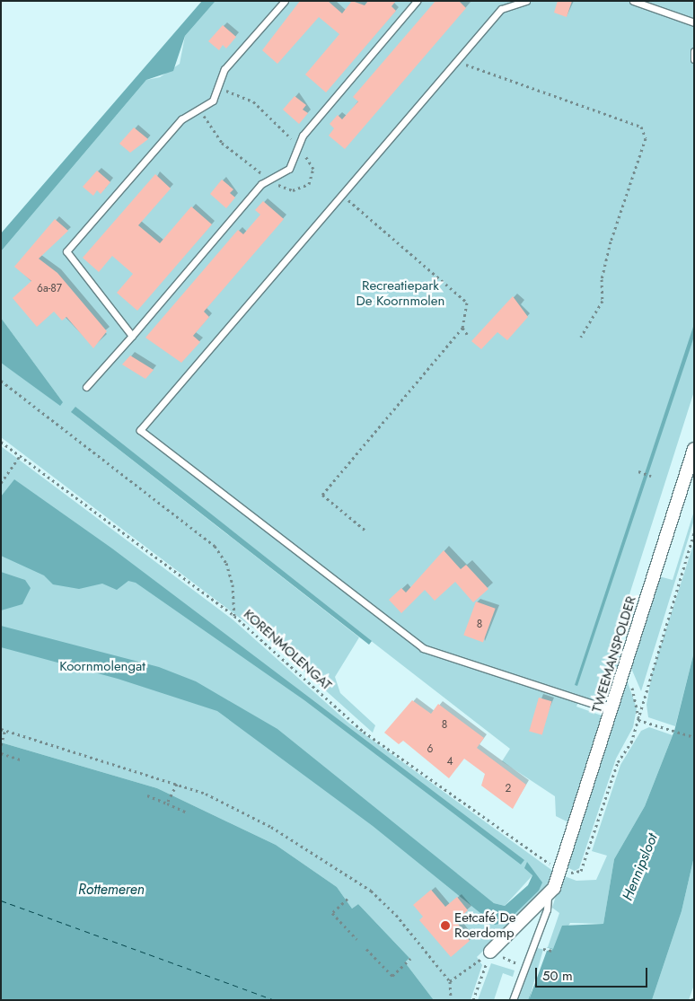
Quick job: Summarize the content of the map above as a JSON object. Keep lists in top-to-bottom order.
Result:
{
  "streets": {
    "street": ["TWEEMANSPOLDER"],
    "path": ["KORENMOLENGAT"]
  },
  "crossings": [
    ["KORENMOLENGAT", "TWEEMANSPOLDER"]
  ],
  "water": ["Hennipsloot", "Rottemeren"],
  "parks": ["Recreatiepark De Koornmolen", "Koornmolengat"],
  "places": ["Eetcafé De Roerdomp"],
  "house_numbers": [
    "6a-87",
    "8",
    "8",
    "6",
    "4",
    "2"
  ],
  "scale_bar": "50 m"
}
